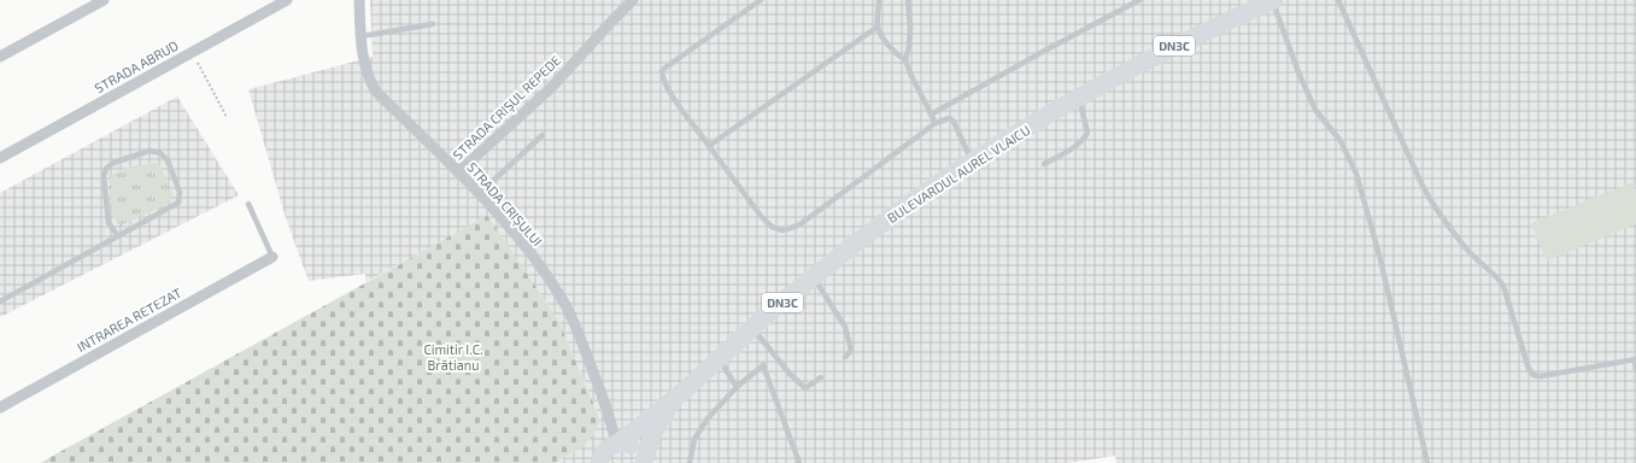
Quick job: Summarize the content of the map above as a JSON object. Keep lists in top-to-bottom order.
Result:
{
  "streets": {
    "main road": ["DN3C", "BULEVARDUL AUREL VLAICU"],
    "street": [
      "STRADA ABRUD",
      "STRADA CRIȘUL REPEDE",
      "STRADA CRIȘULUI",
      "INTRAREA RETEZAT"
    ]
  },
  "crossings": [
    ["DN3C", "BULEVARDUL AUREL VLAICU"],
    ["DN3C", "STRADA CRIȘULUI"],
    ["STRADA CRIȘUL REPEDE", "STRADA CRIȘULUI"],
    ["BULEVARDUL AUREL VLAICU", "STRADA CRIȘULUI"]
  ],
  "parks": ["Cimitir I.C. Brătianu"]
}
